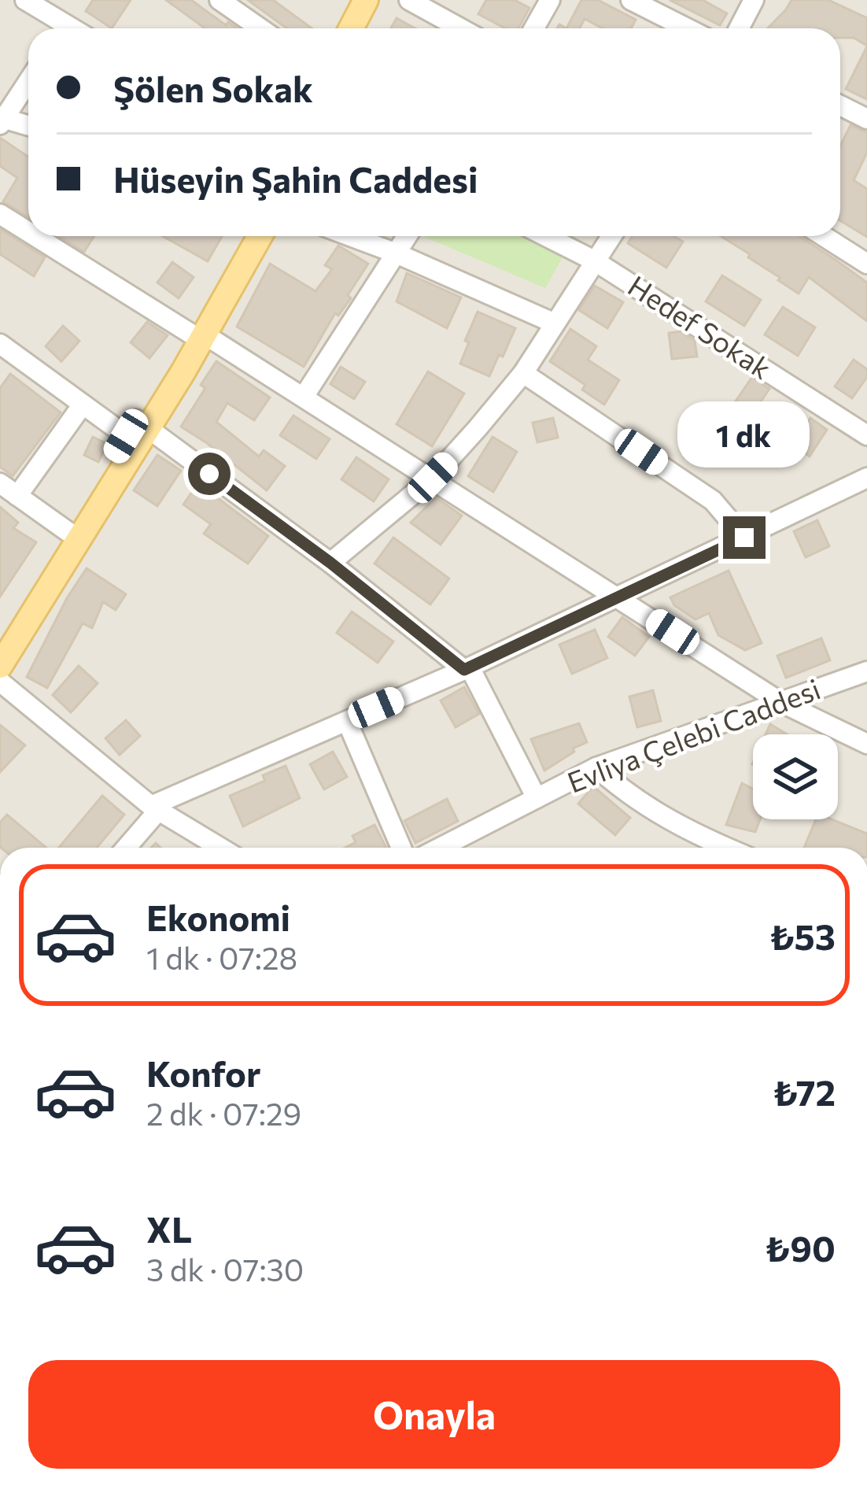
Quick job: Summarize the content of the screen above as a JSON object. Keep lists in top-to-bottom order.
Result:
{
  "streets": {
    "street": ["Hedef Sokak", "Evliya Çelebi Caddesi"]
  },
  "page": {
    "banner": ["Şölen Sokak", "Hüseyin Şahin Caddesi"],
    "bubble": "1 dk",
    "list": [
      {
        "name": "Ekonomi",
        "note": "1 dk · 07:28",
        "value": "₺53"
      },
      {
        "name": "Konfor",
        "note": "2 dk · 07:29",
        "value": "₺72"
      },
      {
        "name": "XL",
        "note": "3 dk · 07:30",
        "value": "₺90"
      }
    ],
    "buttons": "Onayla"
  }
}
